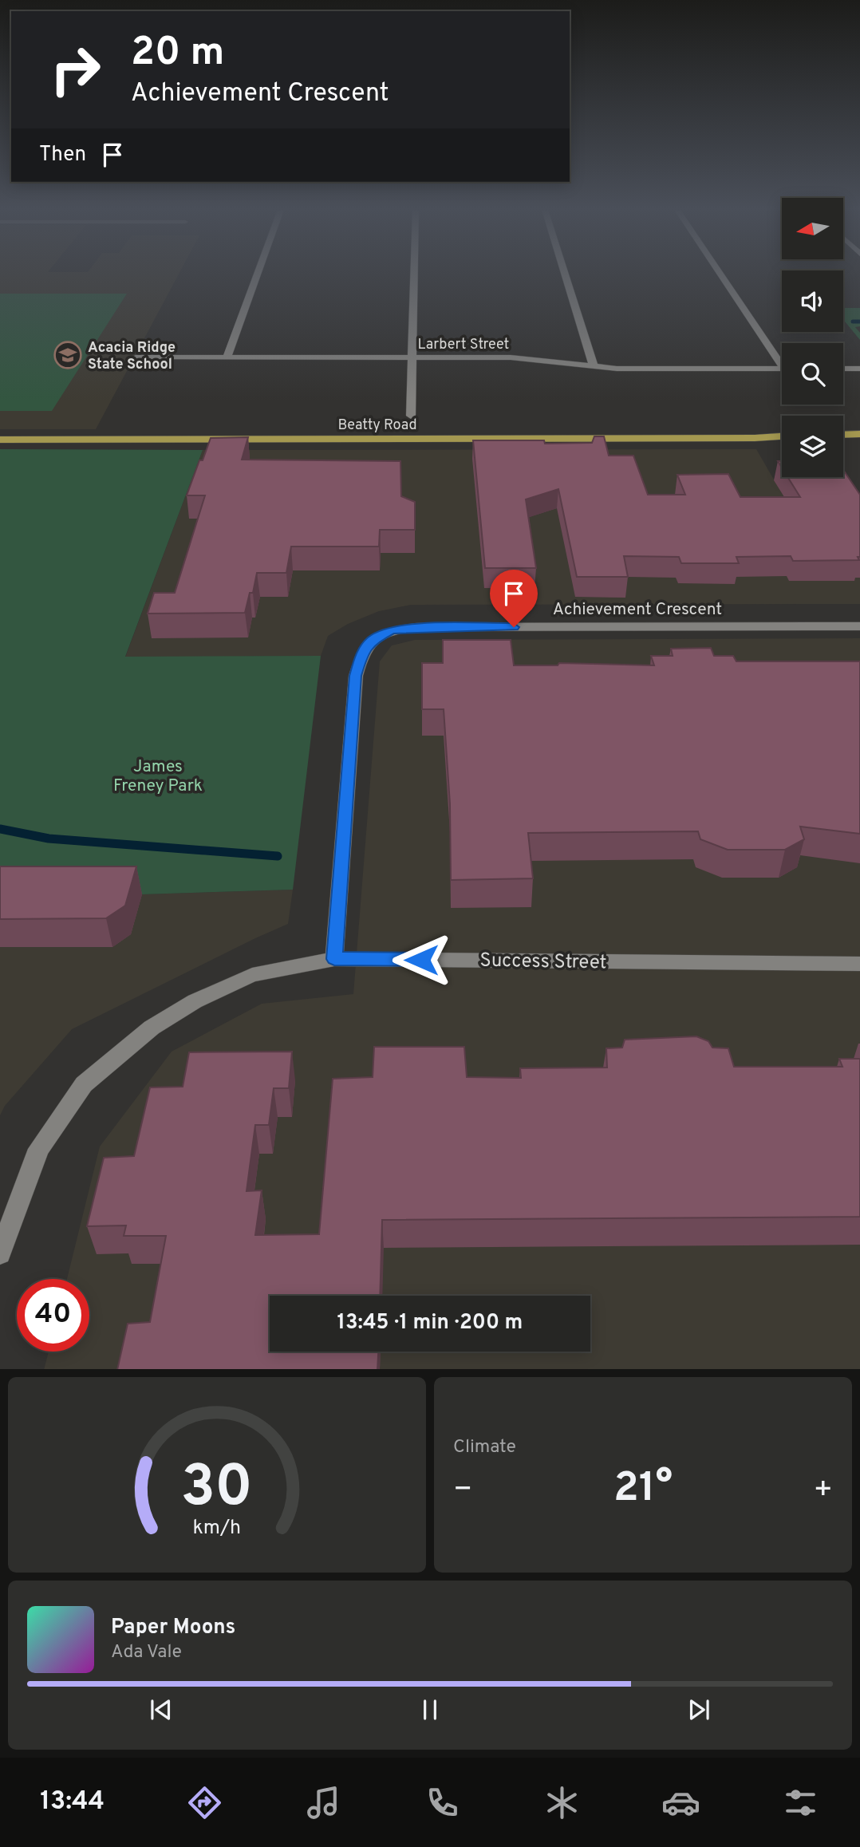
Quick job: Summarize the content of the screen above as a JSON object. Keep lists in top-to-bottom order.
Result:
{
  "streets": {
    "main road": ["Beatty Road"],
    "street": ["Larbert Street", "Achievement Crescent", "Success Street"]
  },
  "crossings": [
    ["Achievement Crescent", "Success Street"]
  ],
  "parks": ["James Freney Park"],
  "places": {
    "school or university": ["Acacia Ridge State School"]
  },
  "north": "left",
  "page": {
    "turn": ["20 m", "Achievement Crescent"],
    "then": "Then",
    "limit": "40",
    "trip": "13:45 · 1 min · 200 m",
    "tile": "Climate",
    "heat": ["−", "21°", "+"],
    "song": ["Paper Moons", "Ada Vale"],
    "tabs": "13:44",
    "gauge": ["30", "km/h"]
  }
}
